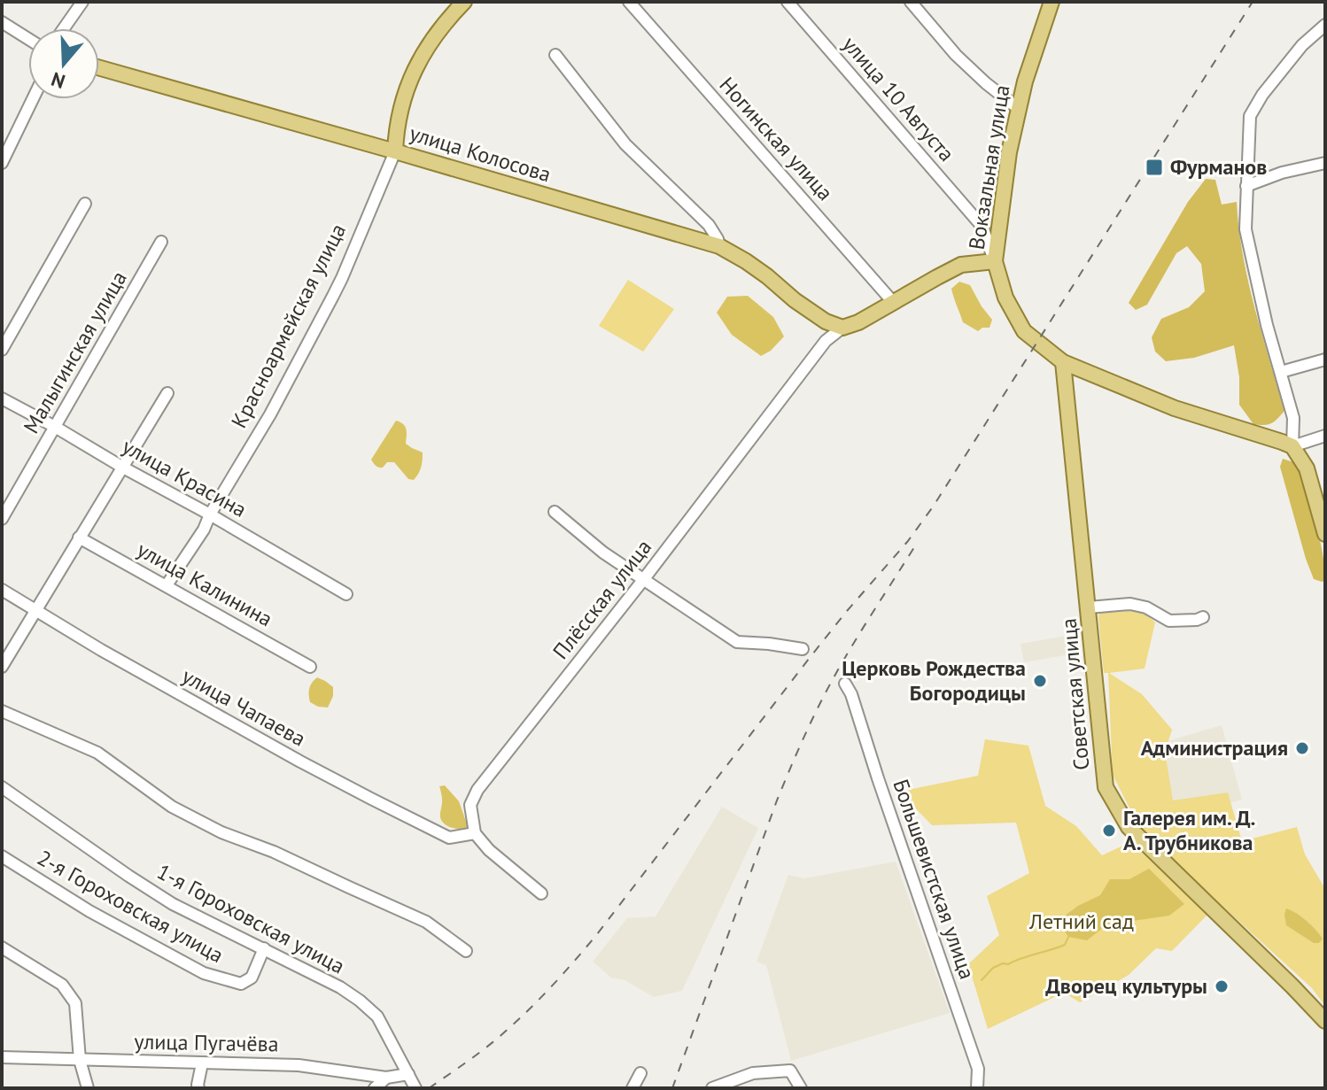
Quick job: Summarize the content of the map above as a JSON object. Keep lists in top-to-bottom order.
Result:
{
  "streets": {
    "main road": [
      "улица Колосова",
      "Вокзальная улица",
      "Красноармейская улица",
      "Советская улица"
    ],
    "street": [
      "улица 10 Августа",
      "Ногинская улица",
      "Малыгинская улица",
      "улица Красина",
      "улица Калинина",
      "Плёсская улица",
      "улица Чапаева",
      "Большевистская улица",
      "2-я Гороховская улица",
      "1-я Гороховская улица",
      "улица Пугачёва"
    ]
  },
  "crossings": [
    ["улица 10 Августа", "Вокзальная улица"],
    ["улица Колосова", "Красноармейская улица"],
    ["улица Колосова", "Плёсская улица"],
    ["Вокзальная улица", "Советская улица"],
    ["Красноармейская улица", "улица Красина"],
    ["Красноармейская улица", "улица Калинина"],
    ["Малыгинская улица", "улица Красина"],
    ["Плёсская улица", "улица Чапаева"],
    ["2-я Гороховская улица", "1-я Гороховская улица"],
    ["1-я Гороховская улица", "улица Пугачёва"]
  ],
  "parks": ["Летний сад"],
  "places": {
    "transit": ["Фурманов"],
    "other": [
      "Церковь Рождества Богородицы",
      "Администрация",
      "Галерея им. Д. А. Трубникова",
      "Дворец культуры"
    ]
  },
  "north": "bottom"
}
